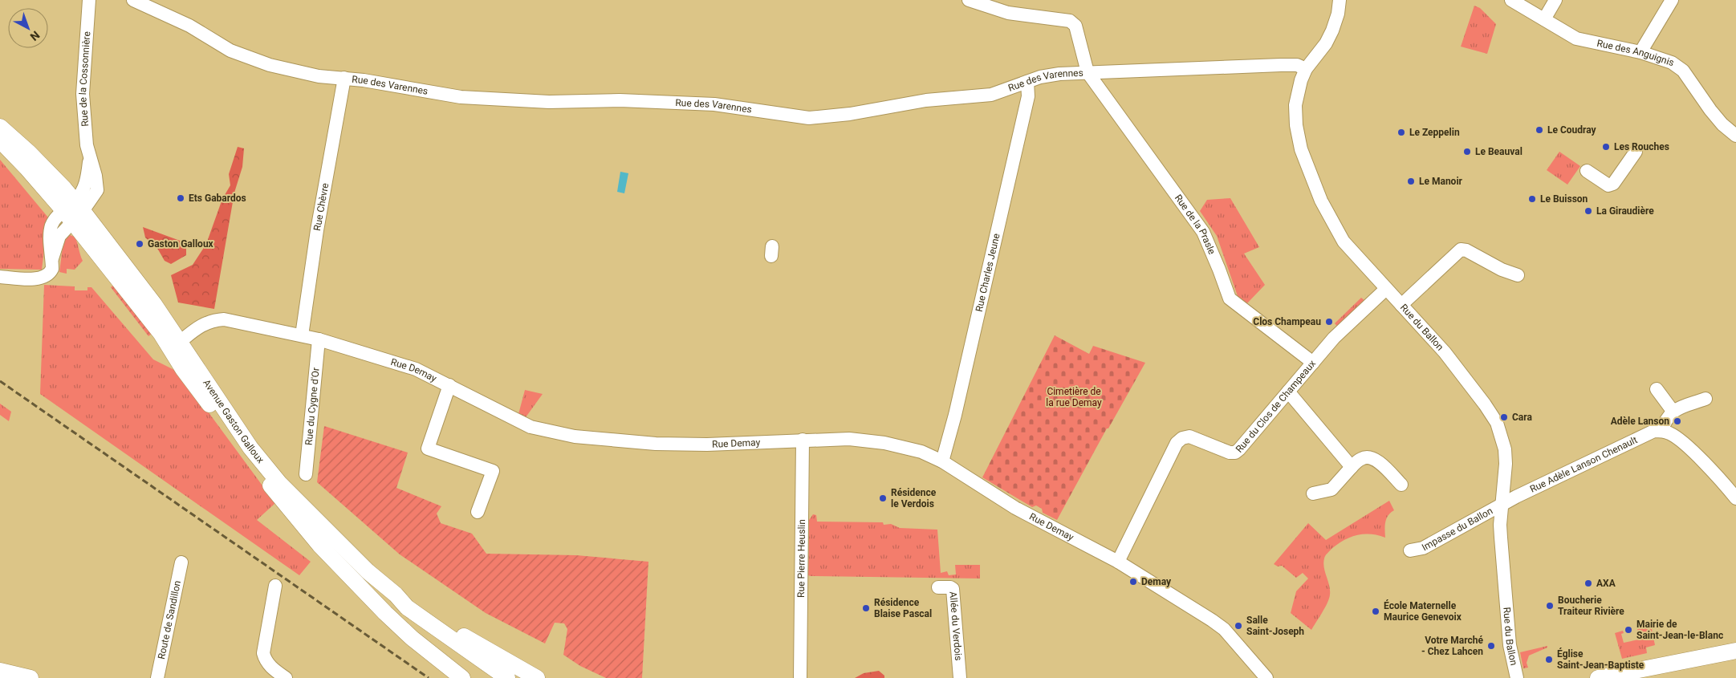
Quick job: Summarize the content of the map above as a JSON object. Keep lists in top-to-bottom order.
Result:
{
  "streets": {
    "main road": ["Avenue Gaston Galloux"],
    "street": [
      "Rue des Anguignis",
      "Rue de la Cossonnière",
      "Rue des Varennes",
      "Rue Chèvre",
      "Rue de la Prasle",
      "Rue Charles Jeune",
      "Rue du Ballon",
      "Rue Demay",
      "Rue du Clos de Champeaux",
      "Rue du Cygne d'Or",
      "Rue Adèle Lanson Chenault",
      "Impasse du Ballon",
      "Rue Pierre Heuslin",
      "Route de Sandillon",
      "Allée du Verdois"
    ]
  },
  "crossings": [
    ["Rue de la Cossonnière", "Avenue Gaston Galloux"],
    ["Rue des Varennes", "Rue Chèvre"],
    ["Rue des Varennes", "Rue de la Prasle"],
    ["Rue des Varennes", "Rue Charles Jeune"],
    ["Rue des Varennes", "Rue du Ballon"],
    ["Rue Chèvre", "Rue Demay"],
    ["Rue de la Prasle", "Rue du Clos de Champeaux"],
    ["Rue Charles Jeune", "Rue Demay"],
    ["Rue du Ballon", "Rue du Clos de Champeaux"],
    ["Rue du Ballon", "Rue Adèle Lanson Chenault"],
    ["Rue du Ballon", "Impasse du Ballon"],
    ["Rue Demay", "Rue du Clos de Champeaux"],
    ["Rue Demay", "Rue du Cygne d'Or"],
    ["Rue Demay", "Avenue Gaston Galloux"],
    ["Rue Demay", "Rue Pierre Heuslin"],
    ["Rue Adèle Lanson Chenault", "Impasse du Ballon"]
  ],
  "parks": ["Cimetière de la rue Demay"],
  "places": [
    "Le Coudray",
    "Le Zeppelin",
    "Les Rouches",
    "Le Beauval",
    "Le Manoir",
    "Ets Gabardos",
    "Le Buisson",
    "La Giraudière",
    "Gaston Galloux",
    "Clos Champeau",
    "Cara",
    "Adèle Lanson",
    "Résidence le Verdois",
    "Demay",
    "AXA",
    "Boucherie Traiteur Rivière",
    "Résidence Blaise Pascal",
    "École Maternelle Maurice Genevoix",
    "Salle Saint-Joseph",
    "Mairie de Saint-Jean-le-Blanc",
    "Votre Marché - Chez Lahcen",
    "Église Saint-Jean-Baptiste"
  ],
  "north": "bottom right"
}
